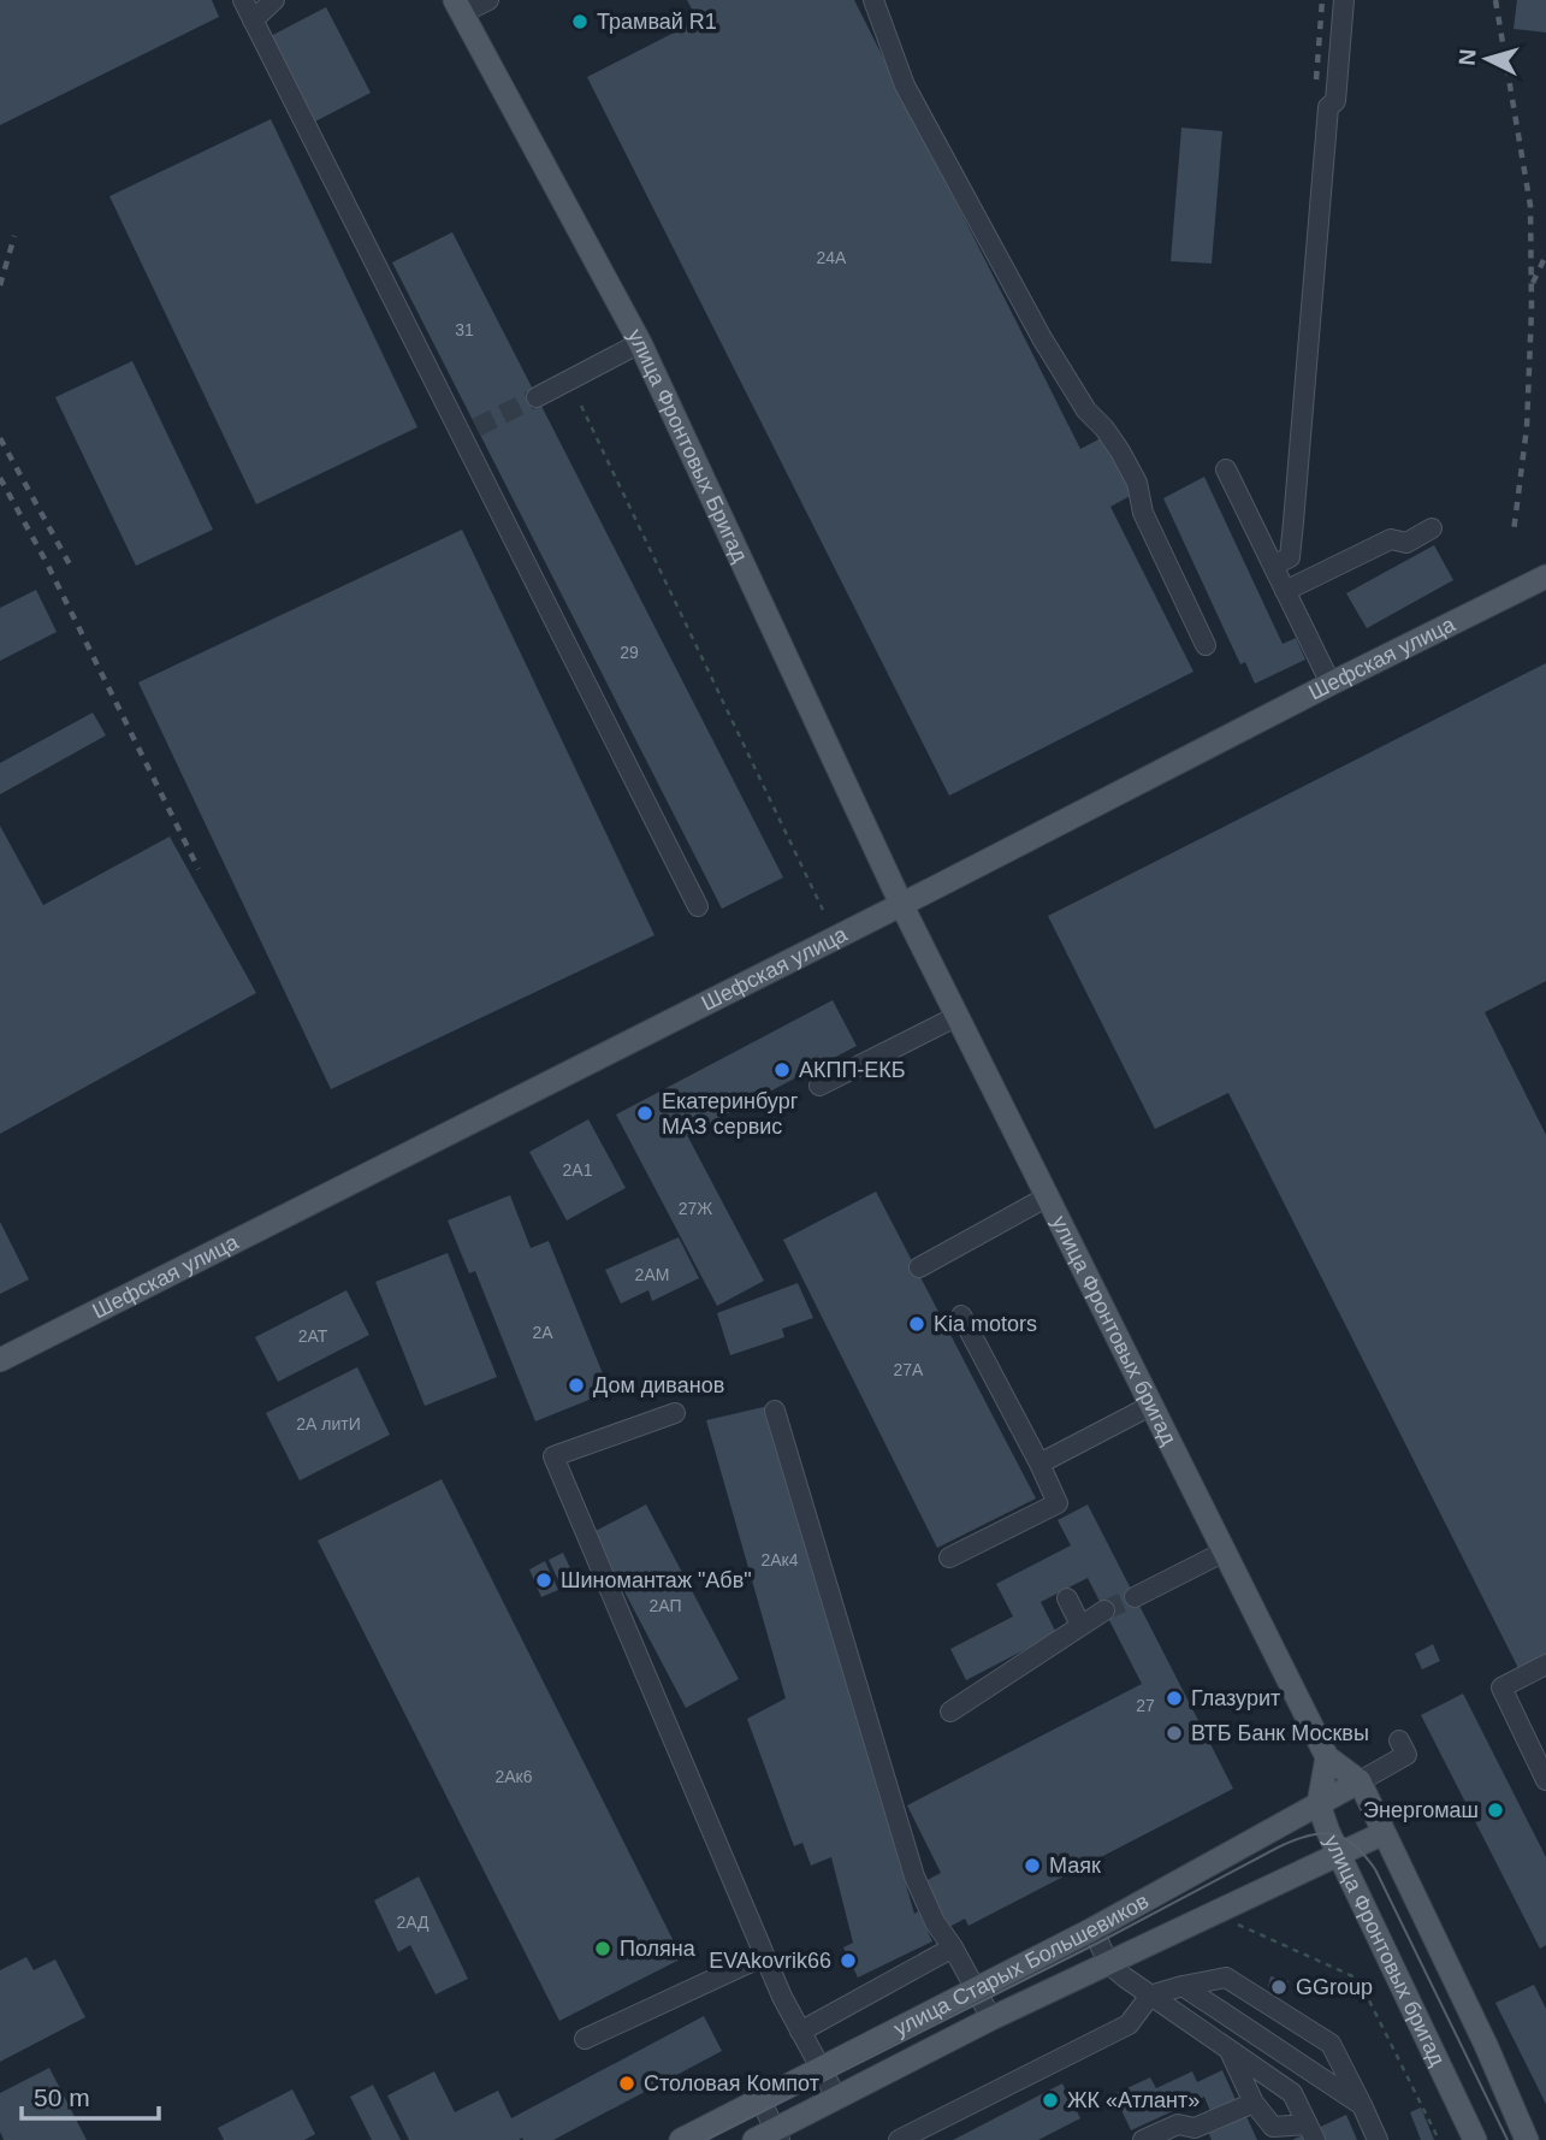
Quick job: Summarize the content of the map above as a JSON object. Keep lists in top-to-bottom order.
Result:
{
  "streets": {
    "main road": [
      "улица Фронтовых Бригад",
      "Шефская улица",
      "улица Фронтовых бригад",
      "улица Старых Большевиков"
    ]
  },
  "crossings": [
    ["улица Фронтовых Бригад", "Шефская улица"],
    ["улица Фронтовых Бригад", "улица Фронтовых бригад"],
    ["Шефская улица", "улица Фронтовых бригад"],
    ["улица Фронтовых бригад", "улица Старых Большевиков"]
  ],
  "places": [
    "Трамвай R1",
    "АКПП-ЕКБ",
    "Екатеринбург МАЗ сервис",
    "Kia motors",
    "Дом диванов",
    "Шиномантаж \"Абв\"",
    "Глазурит",
    "ВТБ Банк Москвы",
    "Энергомаш",
    "Маяк",
    "Поляна",
    "EVAkovrik66",
    "GGroup",
    "Столовая Компот",
    "ЖК «Атлант»"
  ],
  "house_numbers": [
    "24А",
    "31",
    "29",
    "2А1",
    "27Ж",
    "2АМ",
    "2А",
    "2АТ",
    "27А",
    "2А литИ",
    "2Ак4",
    "2АП",
    "27",
    "2Ак6",
    "2АД"
  ],
  "scale_bar": "50 m",
  "north": "left"
}
